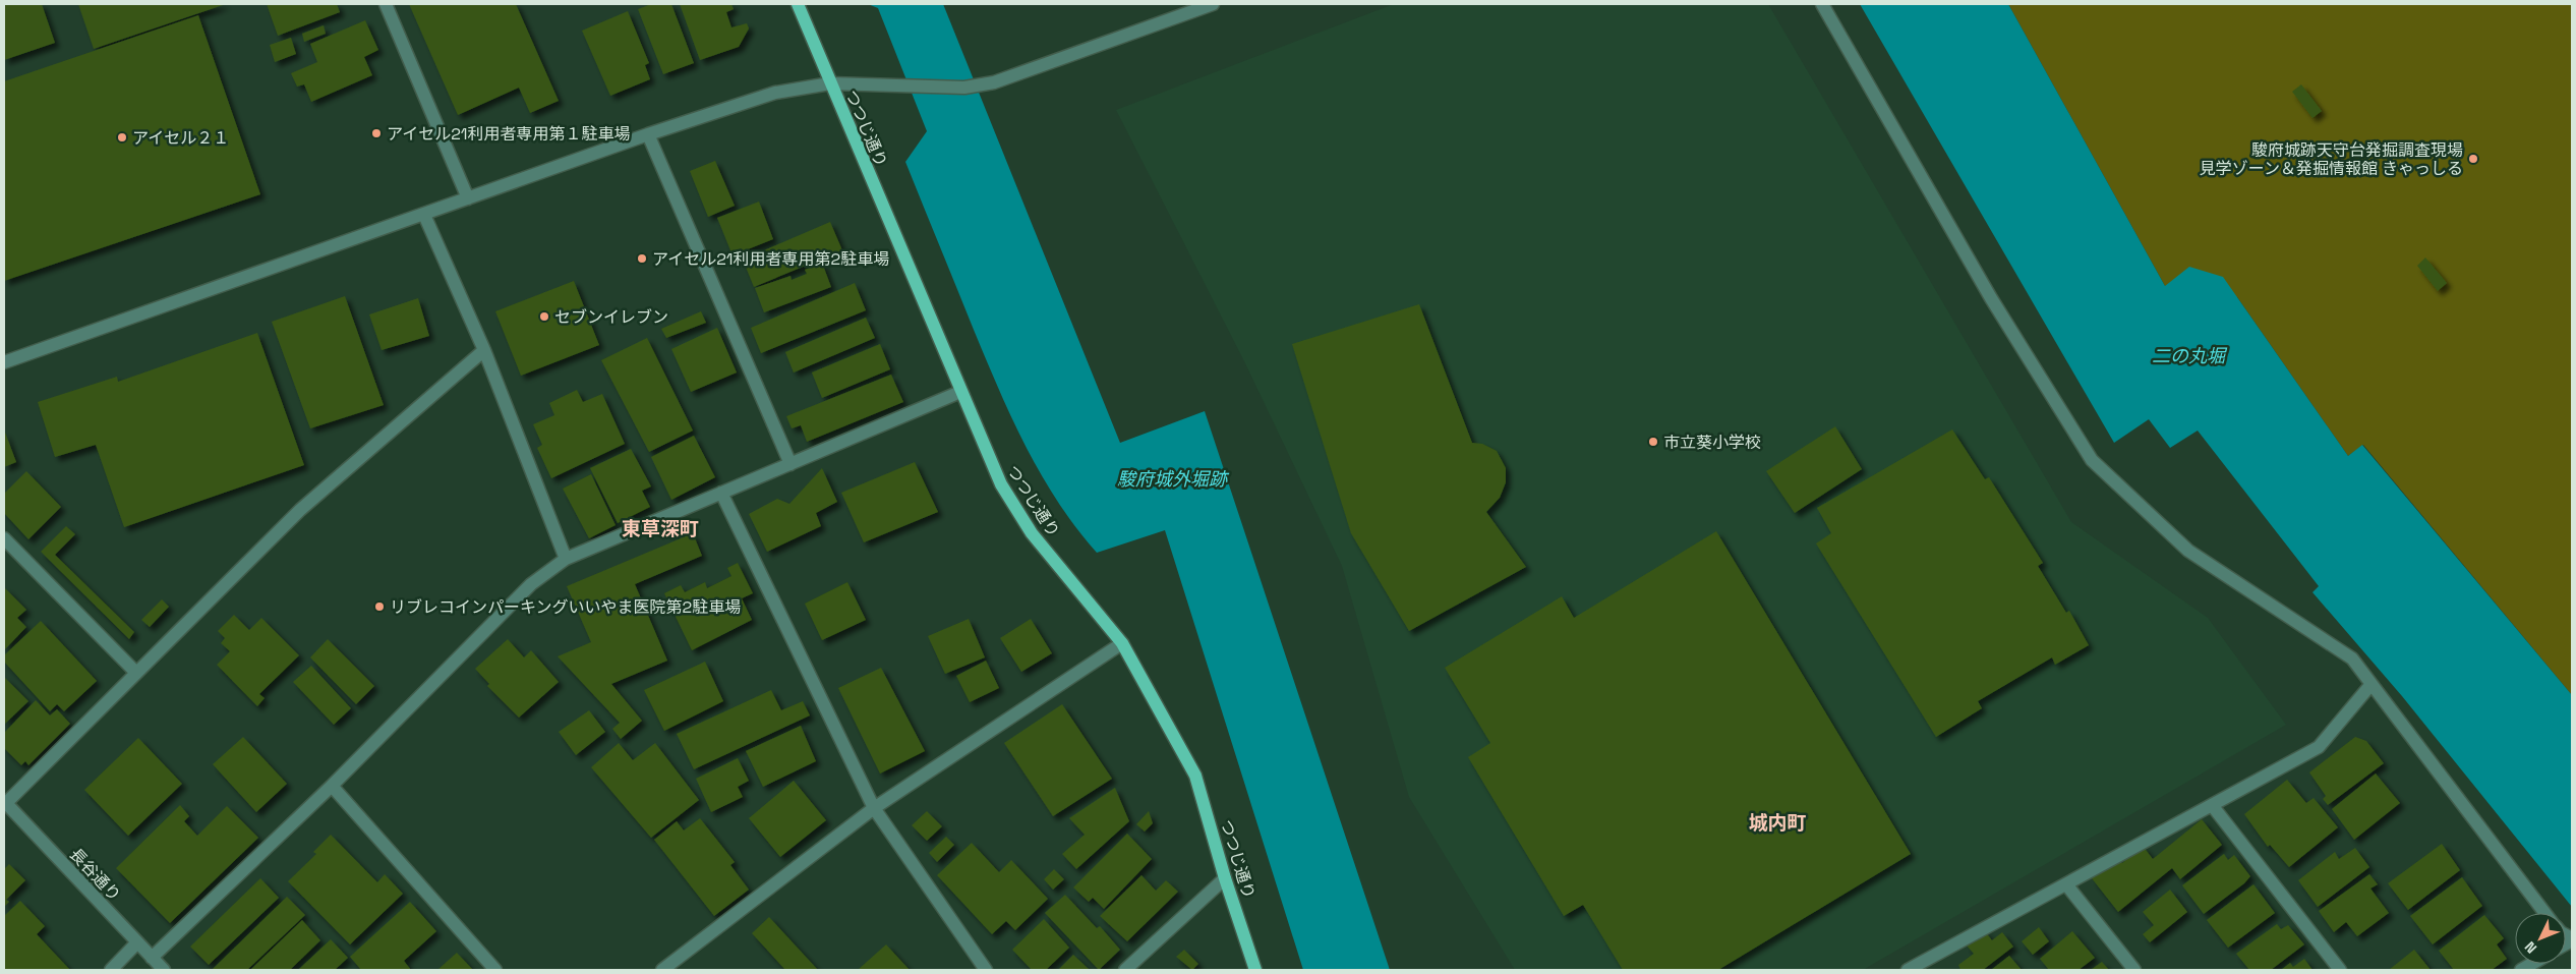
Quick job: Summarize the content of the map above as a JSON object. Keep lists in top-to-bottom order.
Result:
{
  "streets": {
    "main road": ["つつじ通り"],
    "street": ["長谷通り"]
  },
  "districts": ["東草深町", "城内町"],
  "water": ["二の丸堀", "駿府城外堀跡"],
  "places": [
    "アイセル21利用者専用第１駐車場",
    "アイセル２１",
    "駿府城跡天守台発掘調査現場 見学ゾーン＆発掘情報館 きゃっしる",
    "アイセル21利用者専用第2駐車場",
    "セブンイレブン",
    "市立葵小学校",
    "リブレコインパーキングいいやま医院第2駐車場"
  ],
  "north": "bottom left"
}
